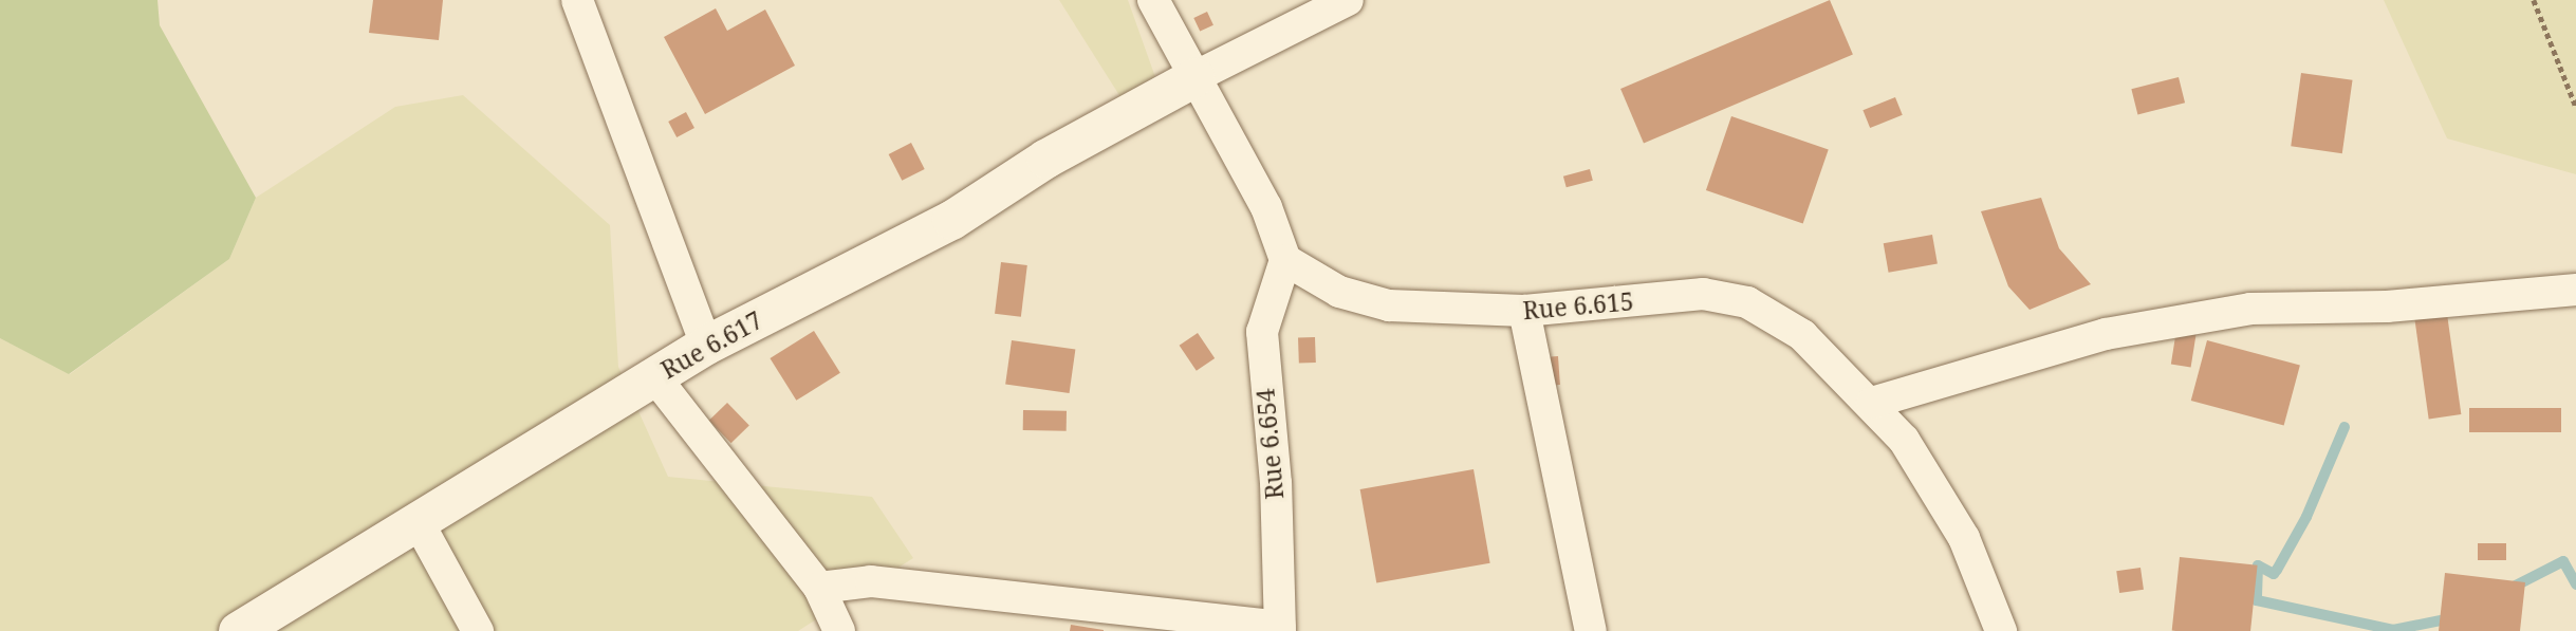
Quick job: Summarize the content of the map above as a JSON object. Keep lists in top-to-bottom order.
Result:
{
  "streets": {
    "street": ["Rue 6.615", "Rue 6.617", "Rue 6.654"]
  },
  "crossings": [
    ["Rue 6.615", "Rue 6.654"]
  ]
}
